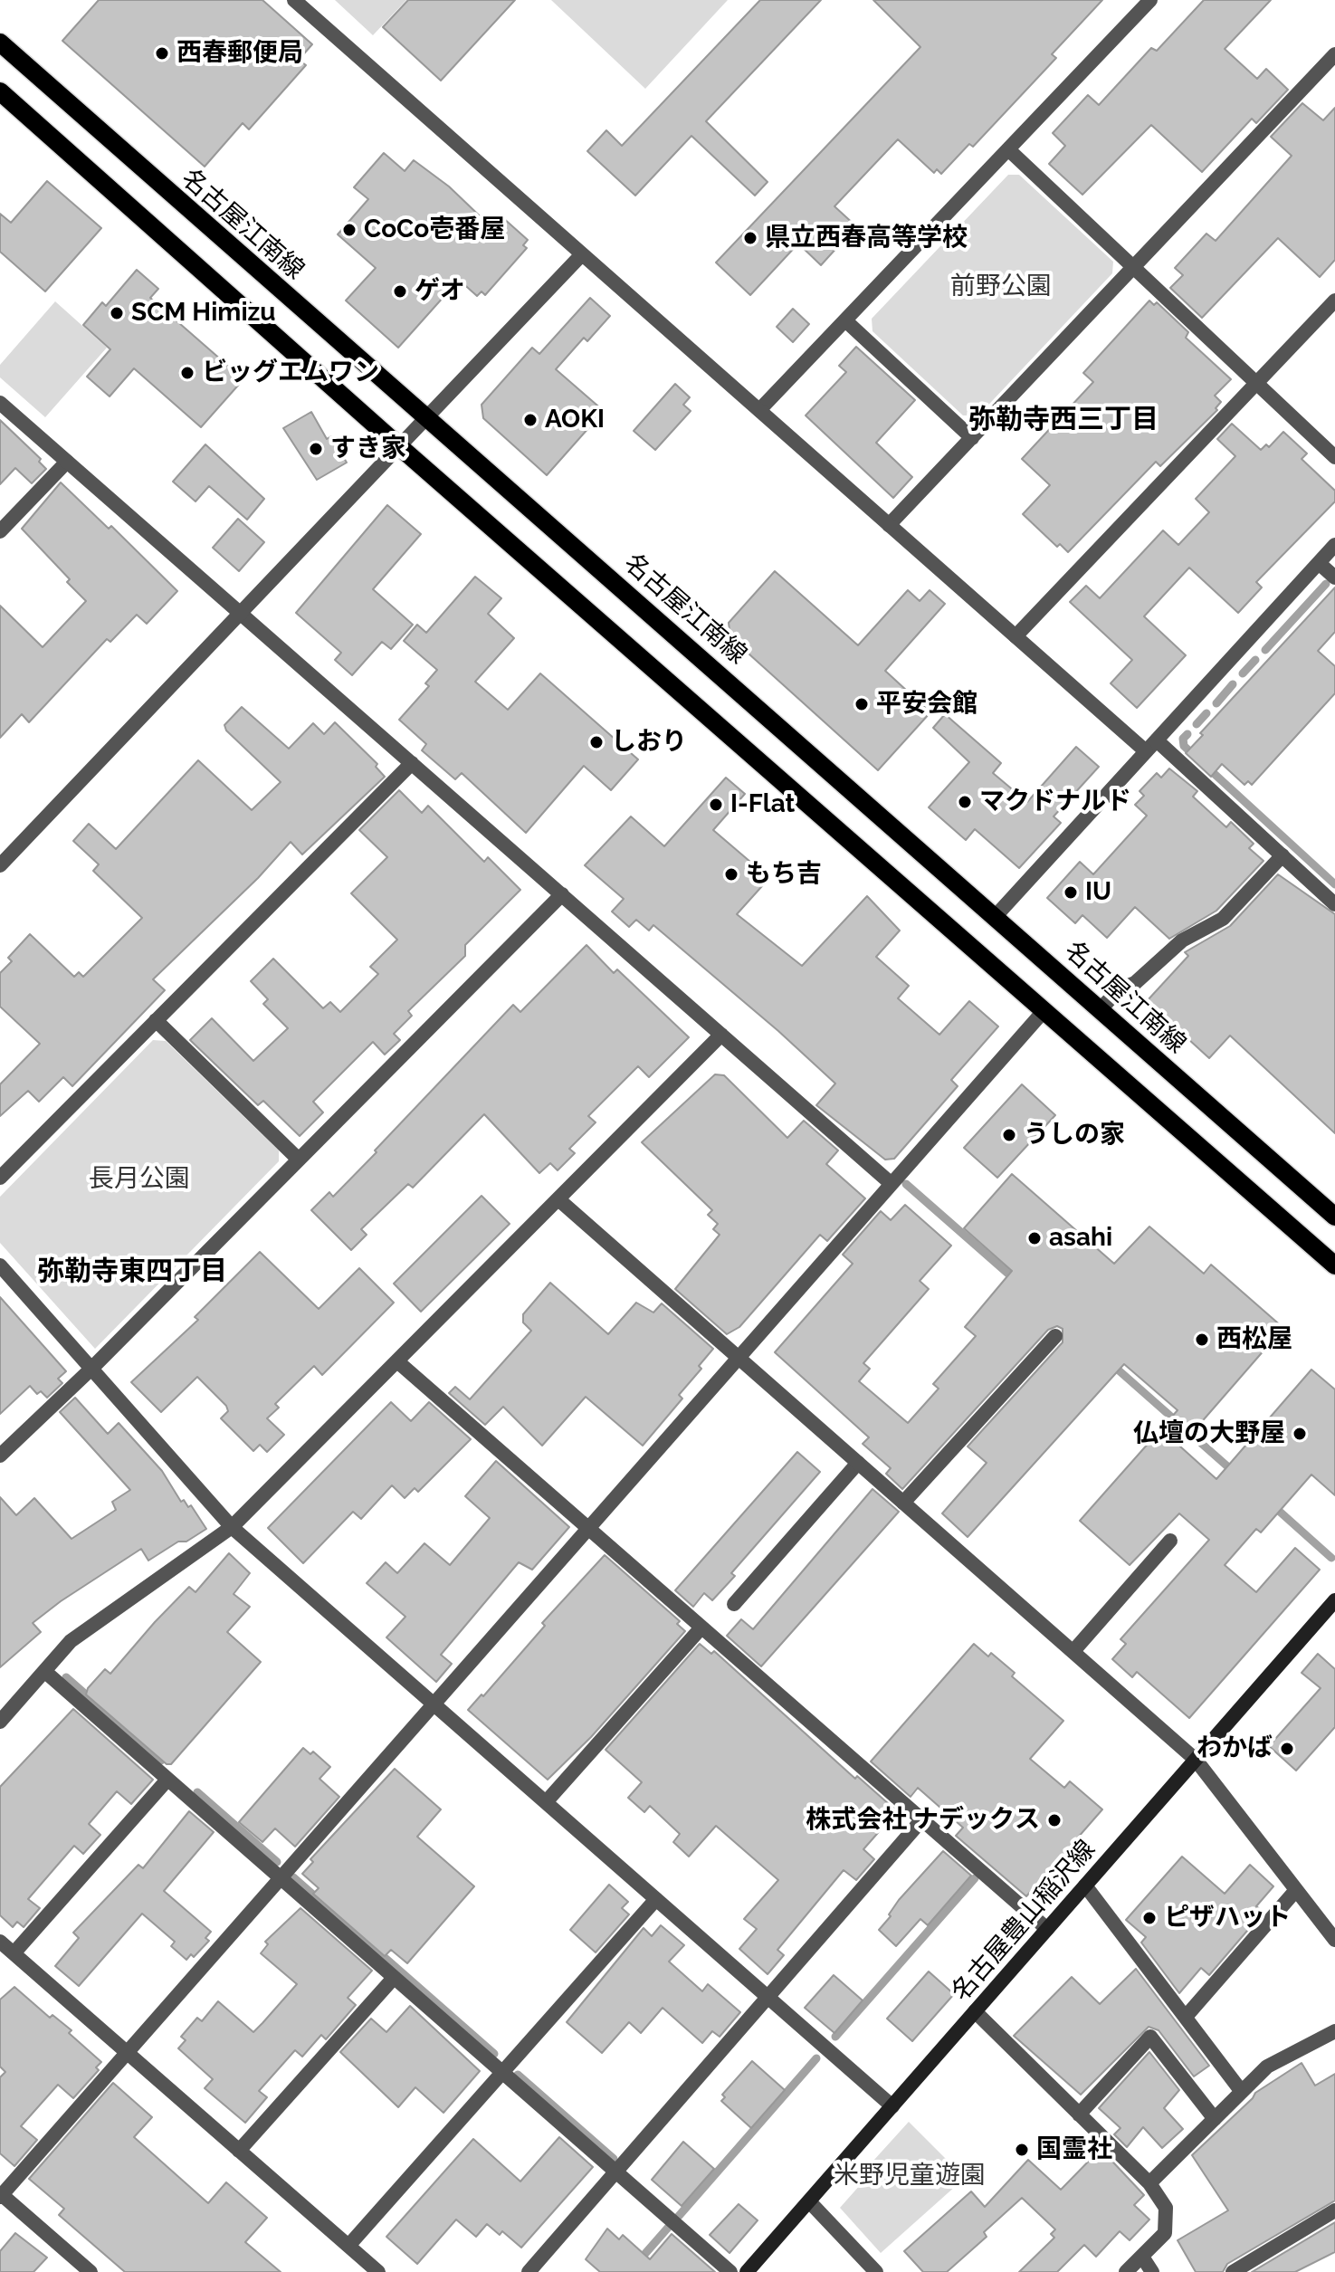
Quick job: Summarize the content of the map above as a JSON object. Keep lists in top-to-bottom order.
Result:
{
  "streets": {
    "main road": ["名古屋江南線", "名古屋豊山稲沢線"]
  },
  "districts": ["弥勒寺西三丁目", "弥勒寺東四丁目"],
  "parks": ["前野公園", "長月公園", "米野児童遊園"],
  "places": [
    "西春郵便局",
    "CoCo壱番屋",
    "県立西春高等学校",
    "ゲオ",
    "SCM Himizu",
    "ビッグエムワン",
    "AOKI",
    "すき家",
    "平安会館",
    "しおり",
    "マクドナルド",
    "I-Flat",
    "もち吉",
    "IU",
    "うしの家",
    "asahi",
    "西松屋",
    "仏壇の大野屋",
    "わかば",
    "株式会社 ナデックス",
    "ピザハット",
    "国霊社"
  ]
}
